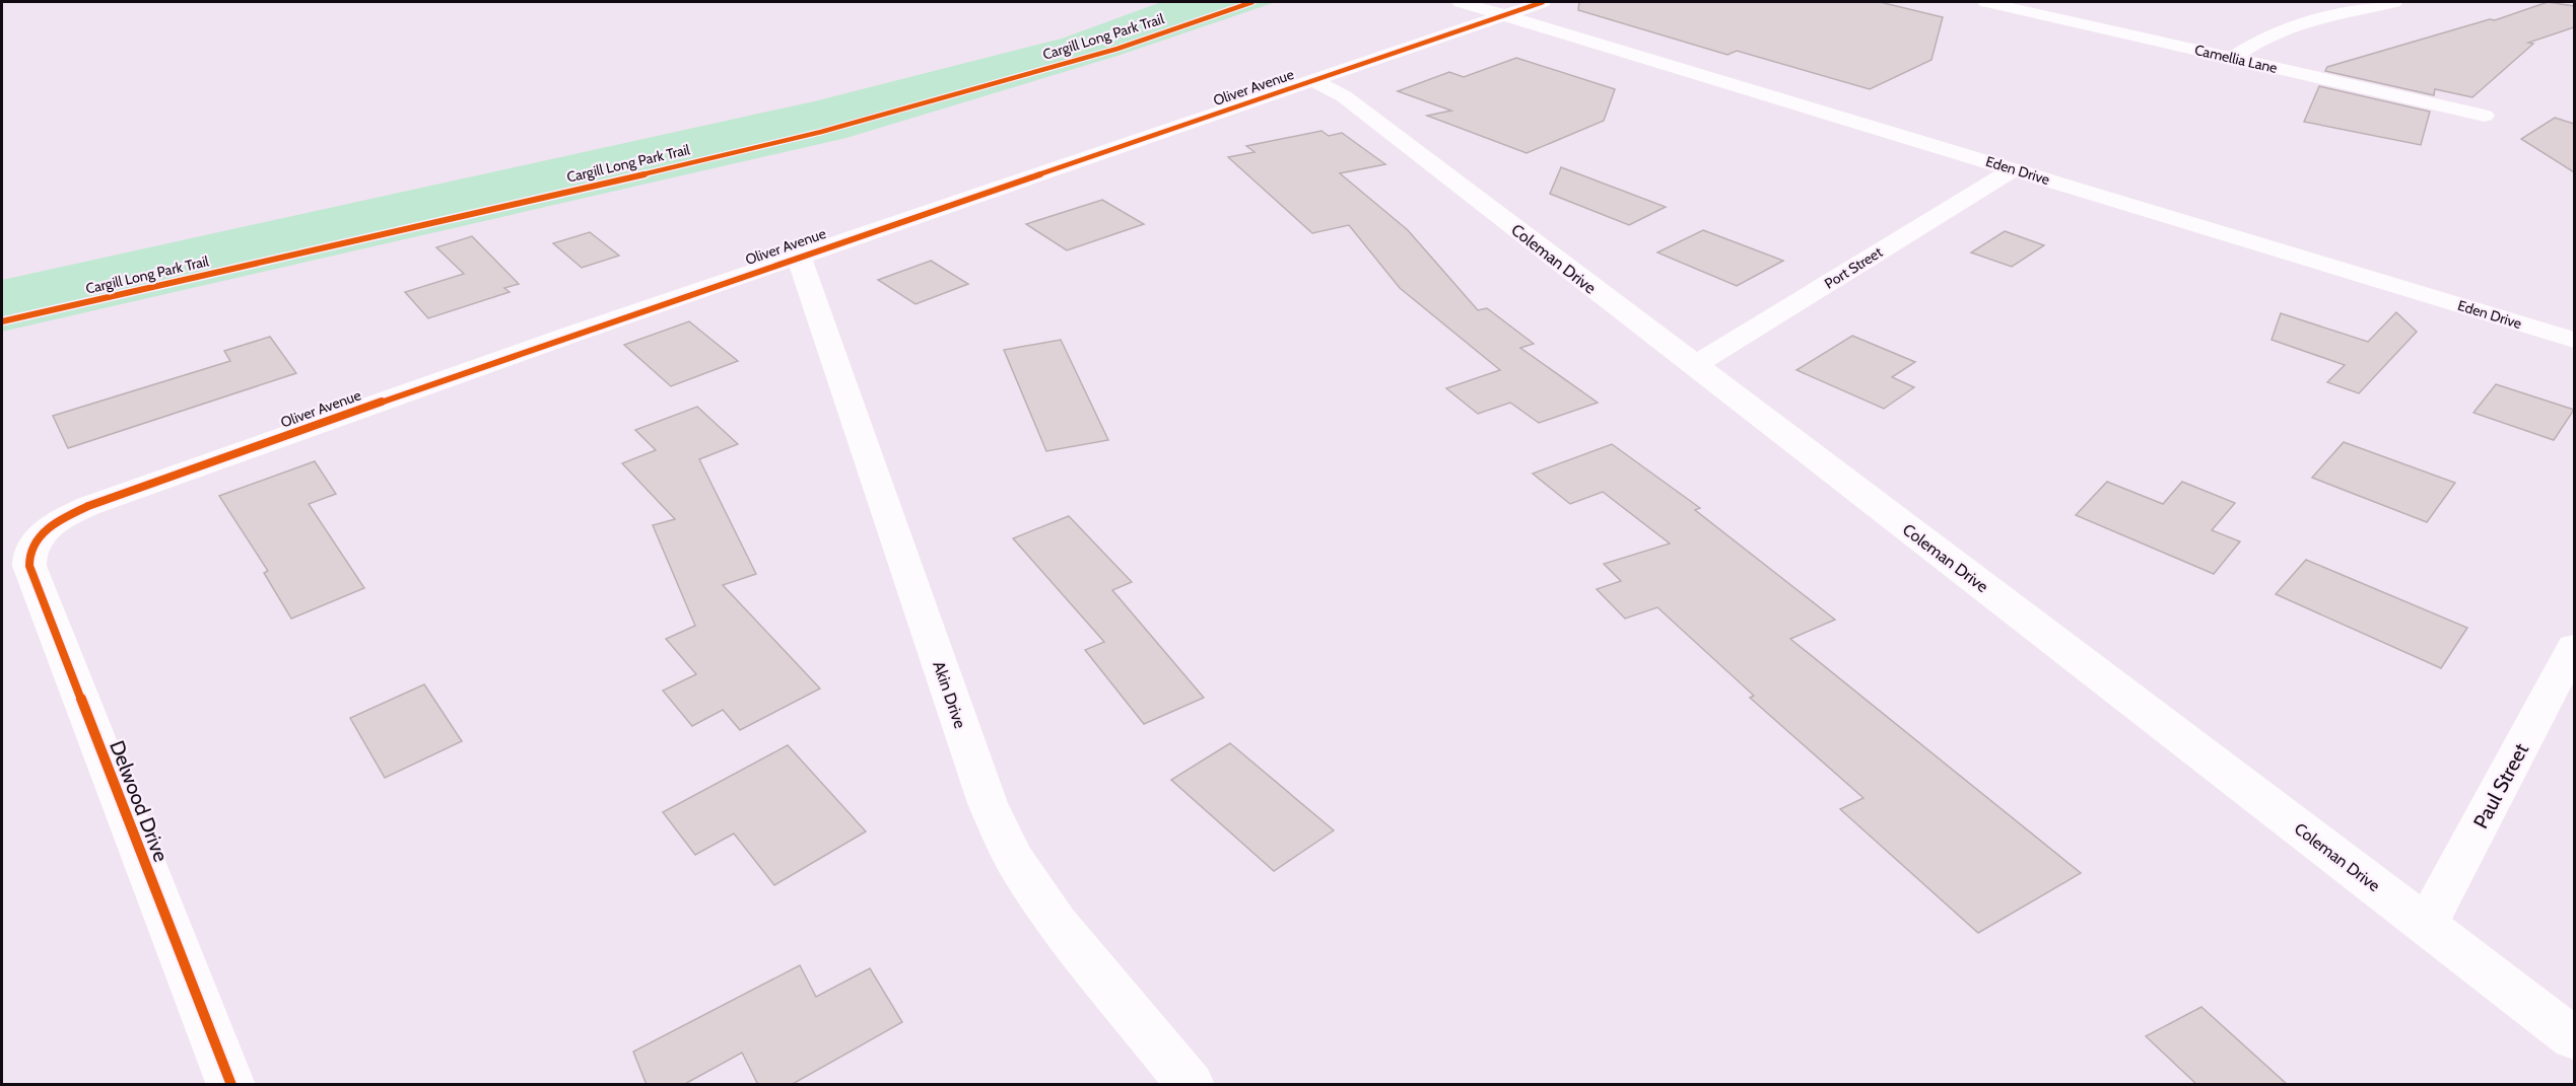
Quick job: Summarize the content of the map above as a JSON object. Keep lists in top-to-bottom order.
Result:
{
  "streets": {
    "street": [
      "Camellia Lane",
      "Oliver Avenue",
      "Eden Drive",
      "Coleman Drive",
      "Port Street",
      "Akin Drive",
      "Paul Street",
      "Delwood Drive"
    ],
    "cycle path": ["Cargill Long Park Trail"]
  },
  "crossings": [
    ["Oliver Avenue", "Eden Drive"],
    ["Oliver Avenue", "Coleman Drive"],
    ["Oliver Avenue", "Akin Drive"],
    ["Oliver Avenue", "Delwood Drive"],
    ["Eden Drive", "Port Street"],
    ["Coleman Drive", "Port Street"],
    ["Coleman Drive", "Paul Street"]
  ]
}
